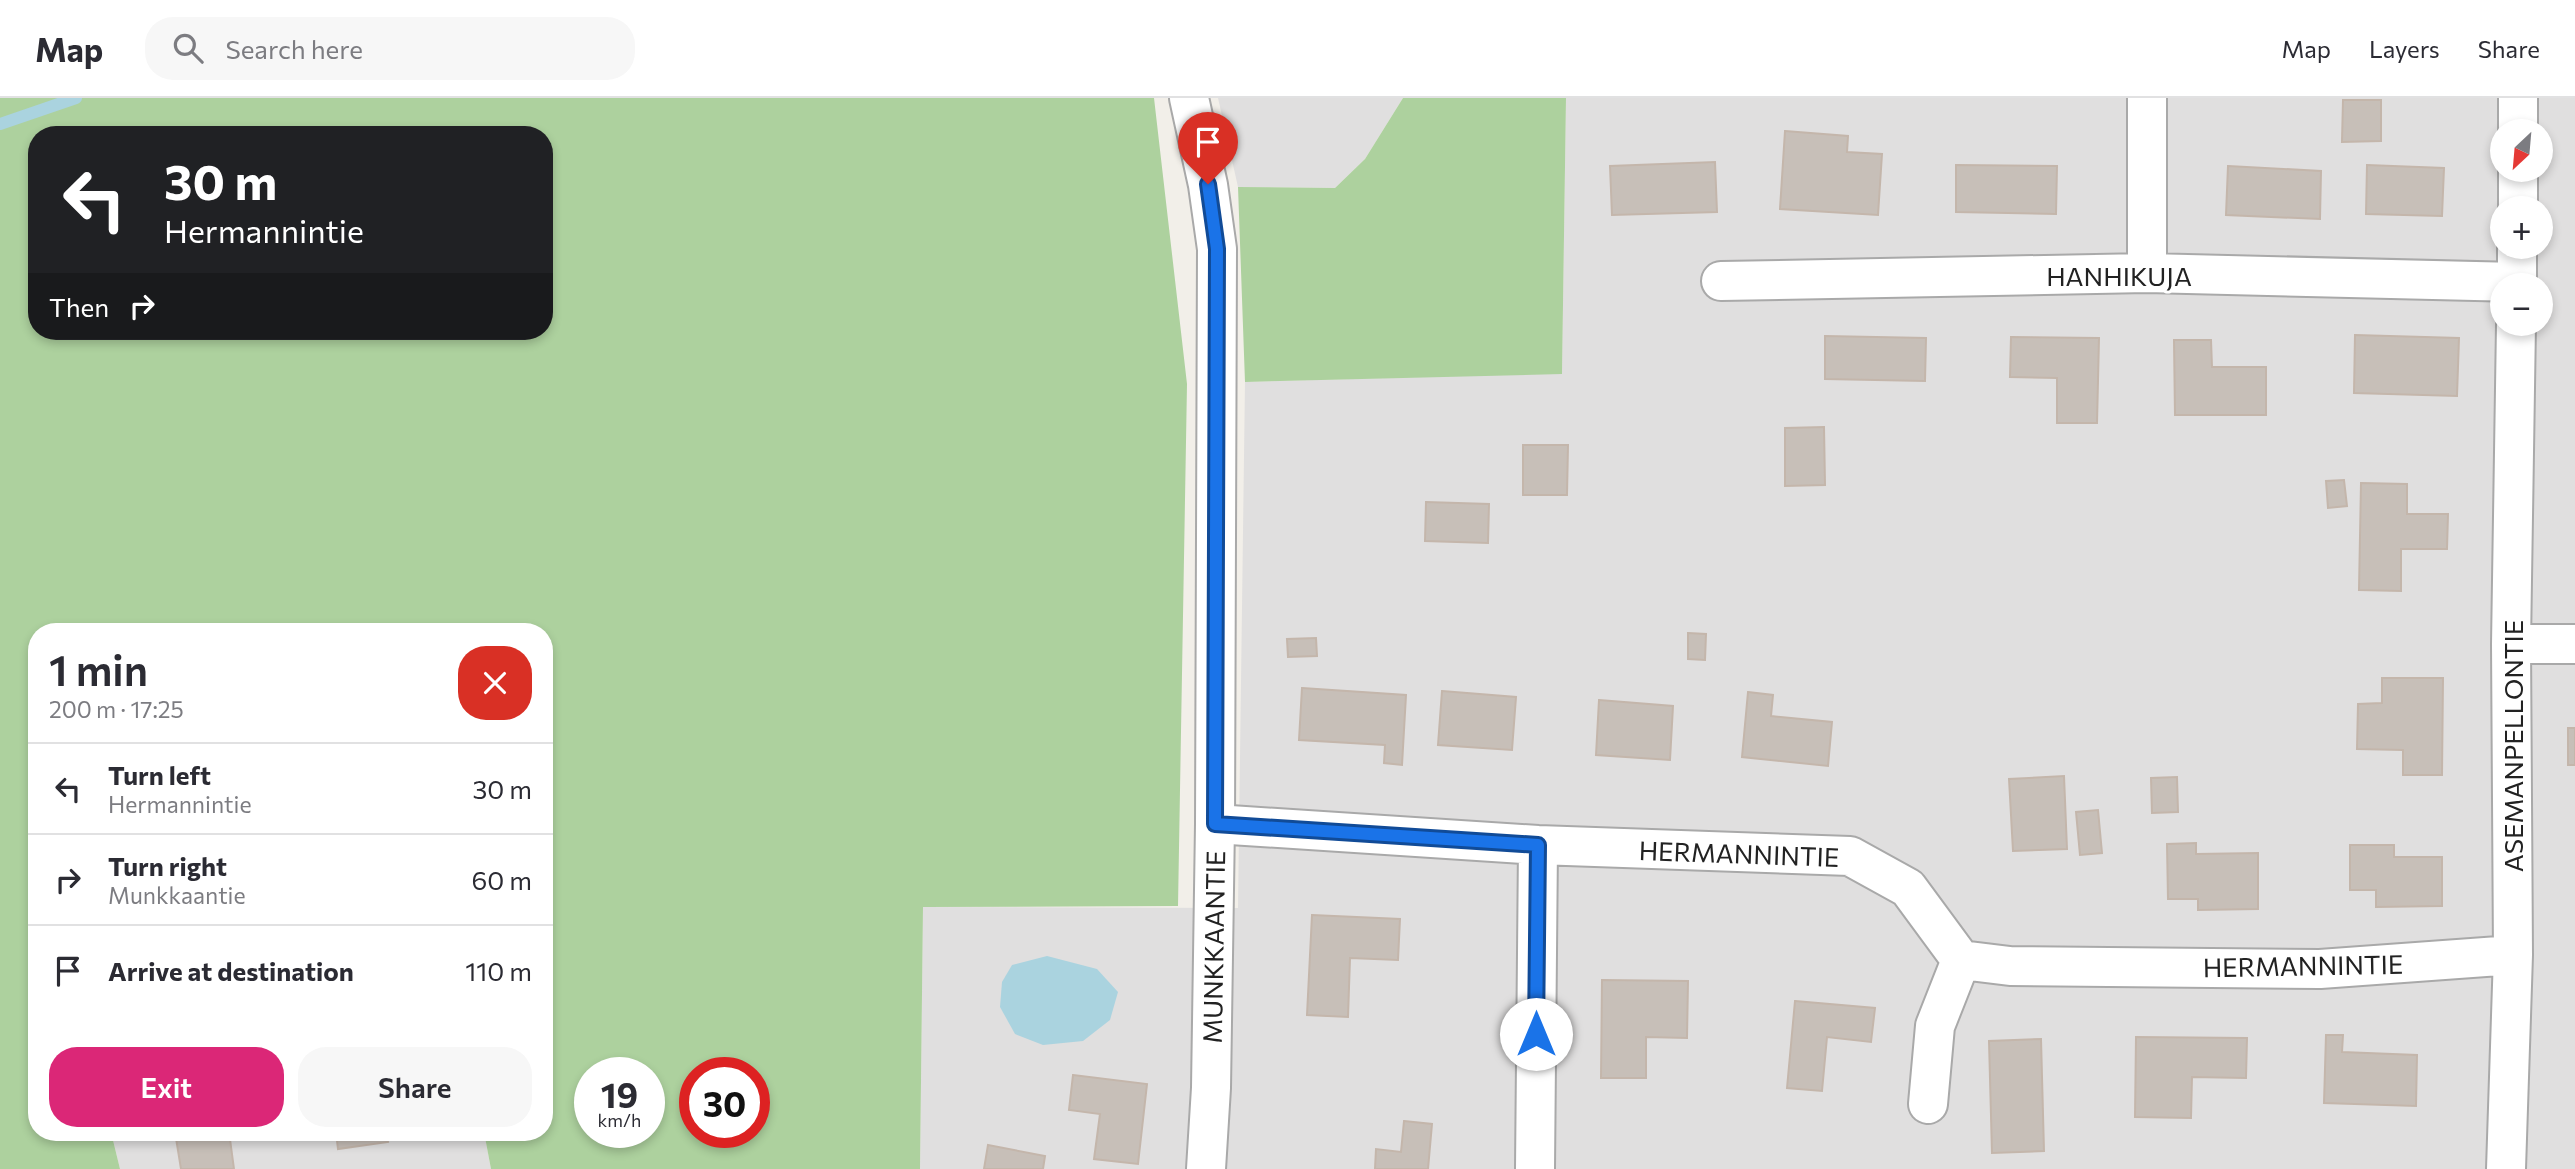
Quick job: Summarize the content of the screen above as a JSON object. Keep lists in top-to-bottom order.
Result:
{
  "streets": {
    "street": [
      "HANHIKUJA",
      "ASEMANPELLONTIE",
      "HERMANNINTIE",
      "MUNKKAANTIE"
    ]
  },
  "crossings": [
    ["ASEMANPELLONTIE", "HERMANNINTIE"],
    ["HERMANNINTIE", "MUNKKAANTIE"]
  ],
  "north": "bottom left",
  "page": {
    "header": "Map",
    "search": "Search here",
    "nav": ["Map", "Layers", "Share"],
    "map_buttons": ["+", "−"],
    "turn": ["30 m", "Hermannintie"],
    "then": "Then",
    "heading": ["1 min", "200 m · 17:25"],
    "list": [
      {
        "name": "Turn left",
        "note": "Hermannintie",
        "value": "30 m"
      },
      {
        "name": "Turn right",
        "note": "Munkkaantie",
        "value": "60 m"
      },
      {
        "name": "Arrive at destination",
        "value": "110 m"
      }
    ],
    "buttons": ["Exit", "Share"],
    "speed": "19 km/h",
    "limit": "30"
  }
}
